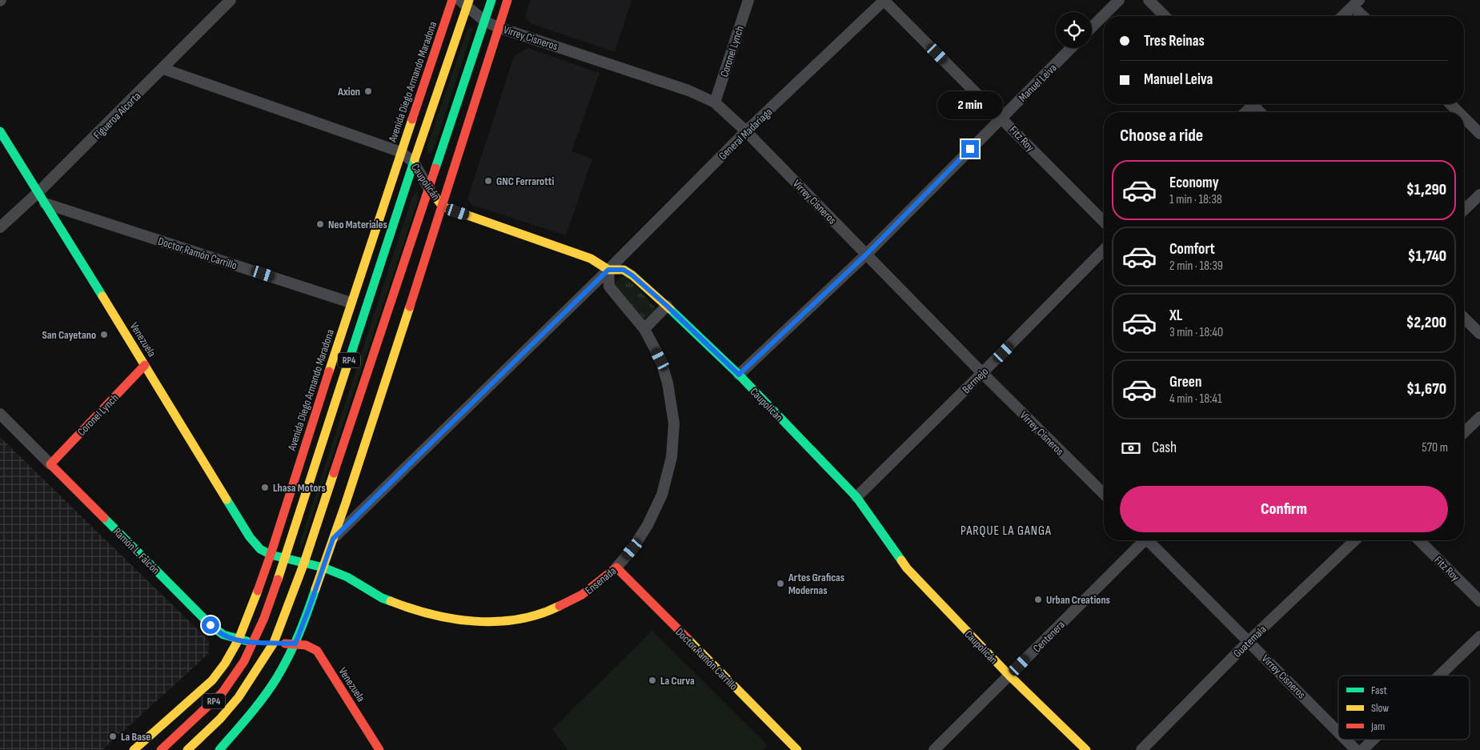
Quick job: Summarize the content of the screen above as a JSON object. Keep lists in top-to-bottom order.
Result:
{
  "streets": {
    "street": [
      "Virrey Cisneros",
      "Coronel Lynch",
      "Avenida Diego Armando Maradona",
      "Manuel Leiva",
      "Figueroa Alcorta",
      "General Madariaga",
      "Fitz Roy",
      "Caupolicán",
      "Doctor Ramón Carrillo",
      "Venezuela",
      "RP4",
      "Bermejo",
      "Ramón L. Falcón",
      "Ensenada",
      "Centenera",
      "Guatemala"
    ]
  },
  "crossings": [
    ["Virrey Cisneros", "Coronel Lynch"],
    ["Virrey Cisneros", "Manuel Leiva"],
    ["Virrey Cisneros", "General Madariaga"],
    ["Virrey Cisneros", "RP4"],
    ["Virrey Cisneros", "Bermejo"],
    ["Virrey Cisneros", "Guatemala"],
    ["Coronel Lynch", "Venezuela"],
    ["Coronel Lynch", "Ramón L. Falcón"],
    ["Avenida Diego Armando Maradona", "Caupolicán"],
    ["Avenida Diego Armando Maradona", "Doctor Ramón Carrillo"],
    ["Avenida Diego Armando Maradona", "Venezuela"],
    ["Avenida Diego Armando Maradona", "Ramón L. Falcón"],
    ["Avenida Diego Armando Maradona", "Ensenada"],
    ["Manuel Leiva", "Fitz Roy"],
    ["Manuel Leiva", "Caupolicán"],
    ["Figueroa Alcorta", "Caupolicán"],
    ["Figueroa Alcorta", "Venezuela"],
    ["General Madariaga", "Fitz Roy"],
    ["General Madariaga", "Caupolicán"],
    ["General Madariaga", "Ensenada"],
    ["Caupolicán", "RP4"],
    ["Caupolicán", "Bermejo"],
    ["Caupolicán", "Ensenada"],
    ["Caupolicán", "Centenera"],
    ["Doctor Ramón Carrillo", "Venezuela"],
    ["Doctor Ramón Carrillo", "Ensenada"],
    ["Venezuela", "Ramón L. Falcón"],
    ["Venezuela", "Ensenada"],
    ["RP4", "Ramón L. Falcón"],
    ["RP4", "Ensenada"]
  ],
  "districts": ["PARQUE LA GANGA"],
  "places": [
    "Axion",
    "GNC Ferrarotti",
    "Neo Materiales",
    "San Cayetano",
    "Lhasa Motors",
    "Artes Graficas Modernas",
    "Urban Creations",
    "La Curva",
    "La Base"
  ],
  "legend": ["Fast", "Slow", "Jam"],
  "page": {
    "banner": ["Tres Reinas", "Manuel Leiva"],
    "bubble": "2 min",
    "heading": "Choose a ride",
    "list": [
      {
        "name": "Economy",
        "note": "1 min · 18:38",
        "value": "$1,290"
      },
      {
        "name": "Comfort",
        "note": "2 min · 18:39",
        "value": "$1,740"
      },
      {
        "name": "XL",
        "note": "3 min · 18:40",
        "value": "$2,200"
      },
      {
        "name": "Green",
        "note": "4 min · 18:41",
        "value": "$1,670"
      }
    ],
    "pay": ["Cash", "570 m"],
    "buttons": "Confirm"
  }
}
